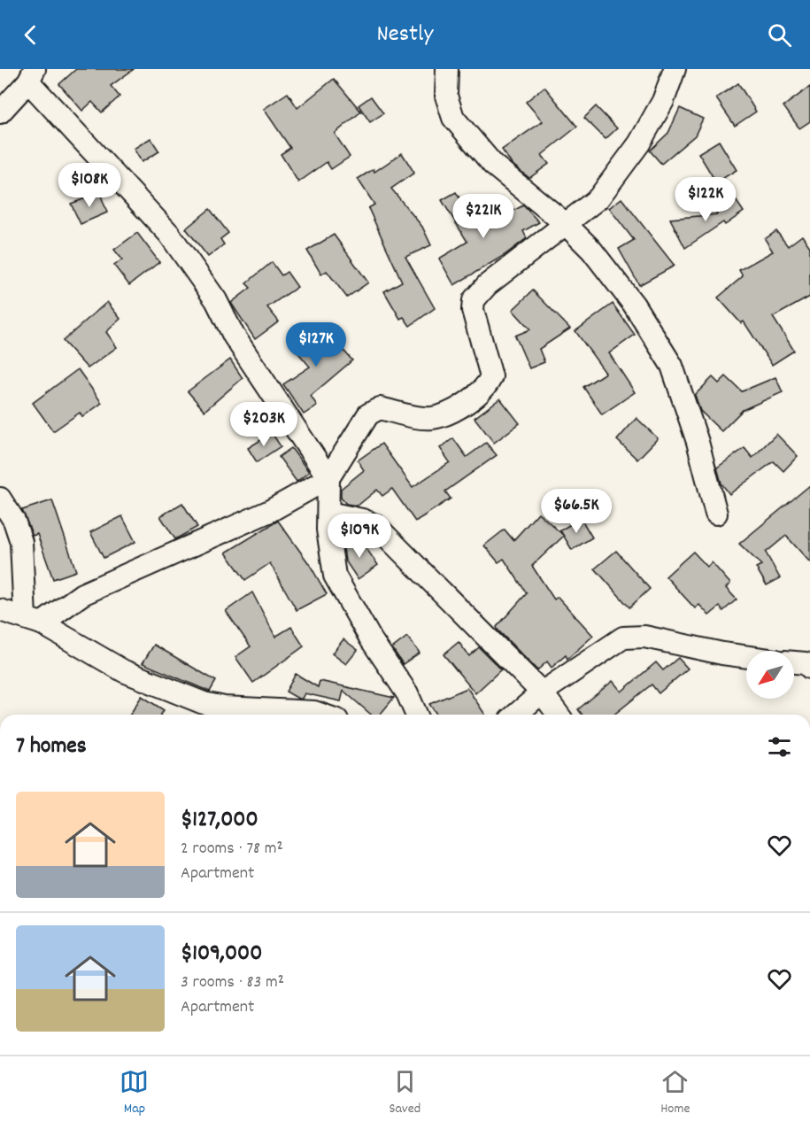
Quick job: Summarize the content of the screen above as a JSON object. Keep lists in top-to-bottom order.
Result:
{
  "north": "bottom left",
  "page": {
    "header": "Nestly",
    "price": [
      "$108K",
      "$122K",
      "$221K",
      "$127K",
      "$203K",
      "$66.5K",
      "$109K"
    ],
    "heading": "7 homes",
    "list": [
      {
        "name": "$127,000",
        "note": "2 rooms · 78 m² · Apartment"
      },
      {
        "name": "$109,000",
        "note": "3 rooms · 83 m² · Apartment"
      }
    ],
    "tabs": ["Map", "Saved", "Home"]
  }
}
